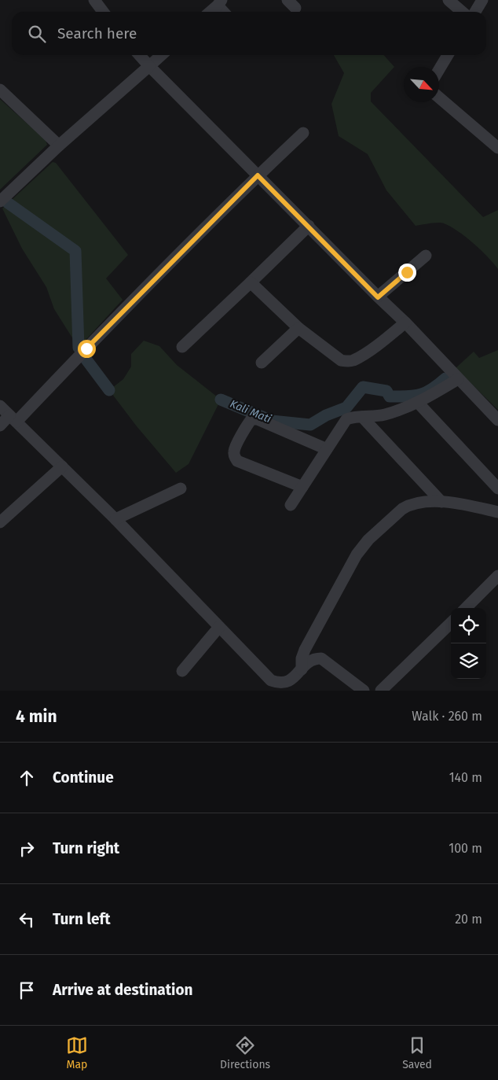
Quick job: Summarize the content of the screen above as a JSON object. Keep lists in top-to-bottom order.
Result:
{
  "water": ["Kali Mati"],
  "north": "bottom right",
  "page": {
    "search": "Search here",
    "heading": ["4 min", "Walk · 260 m"],
    "list": [
      ["Continue", "140 m"],
      ["Turn right", "100 m"],
      ["Turn left", "20 m"],
      "Arrive at destination"
    ],
    "nav": ["Map", "Directions", "Saved"]
  }
}
